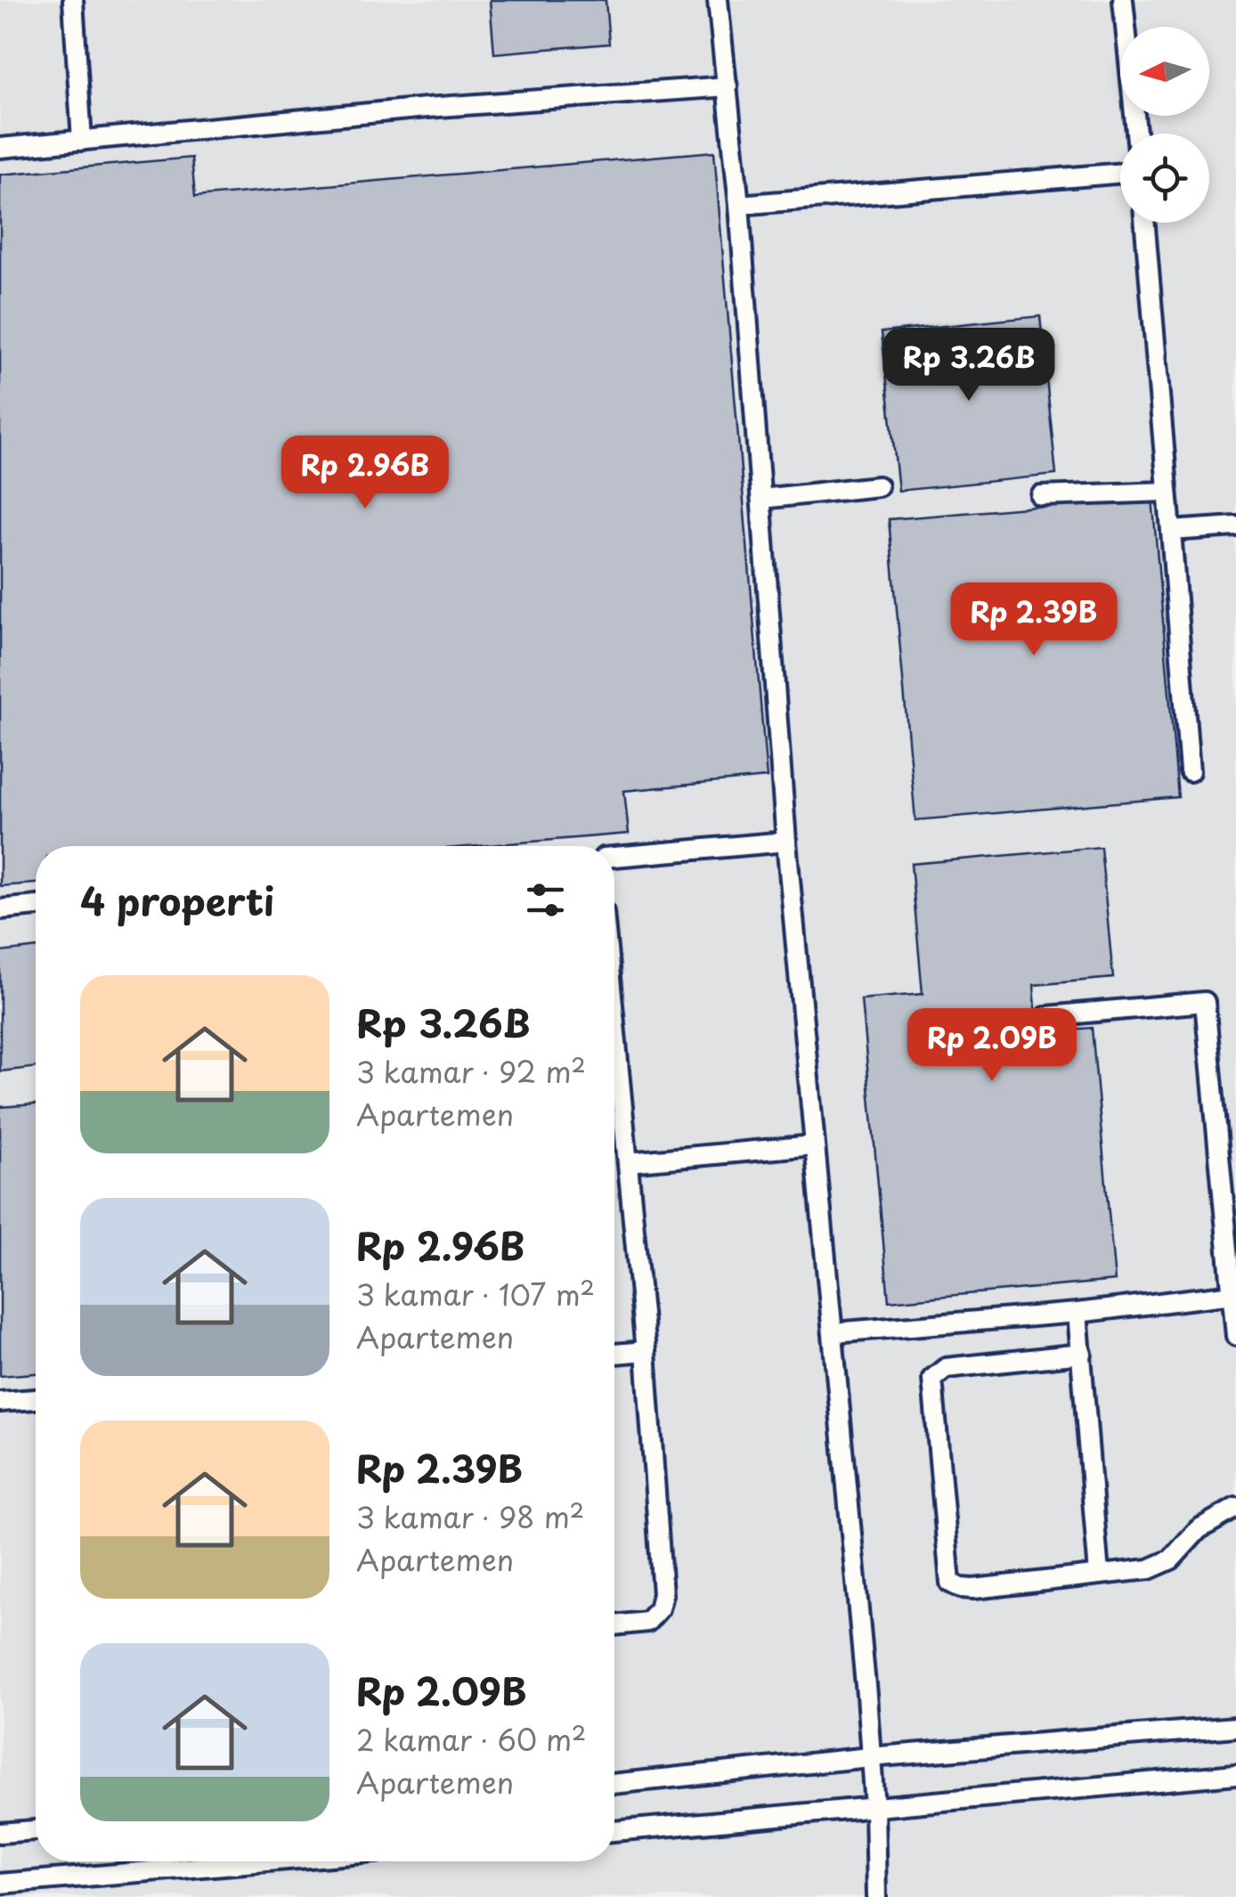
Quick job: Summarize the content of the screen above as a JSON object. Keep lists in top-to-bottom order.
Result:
{
  "north": "left",
  "page": {
    "price": [
      "Rp 3.26B",
      "Rp 2.96B",
      "Rp 2.39B",
      "Rp 2.09B"
    ],
    "heading": "4 properti",
    "list": [
      {
        "name": "Rp 3.26B",
        "note": "3 kamar · 92 m² · Apartemen"
      },
      {
        "name": "Rp 2.96B",
        "note": "3 kamar · 107 m² · Apartemen"
      },
      {
        "name": "Rp 2.39B",
        "note": "3 kamar · 98 m² · Apartemen"
      },
      {
        "name": "Rp 2.09B",
        "note": "2 kamar · 60 m² · Apartemen"
      }
    ]
  }
}
